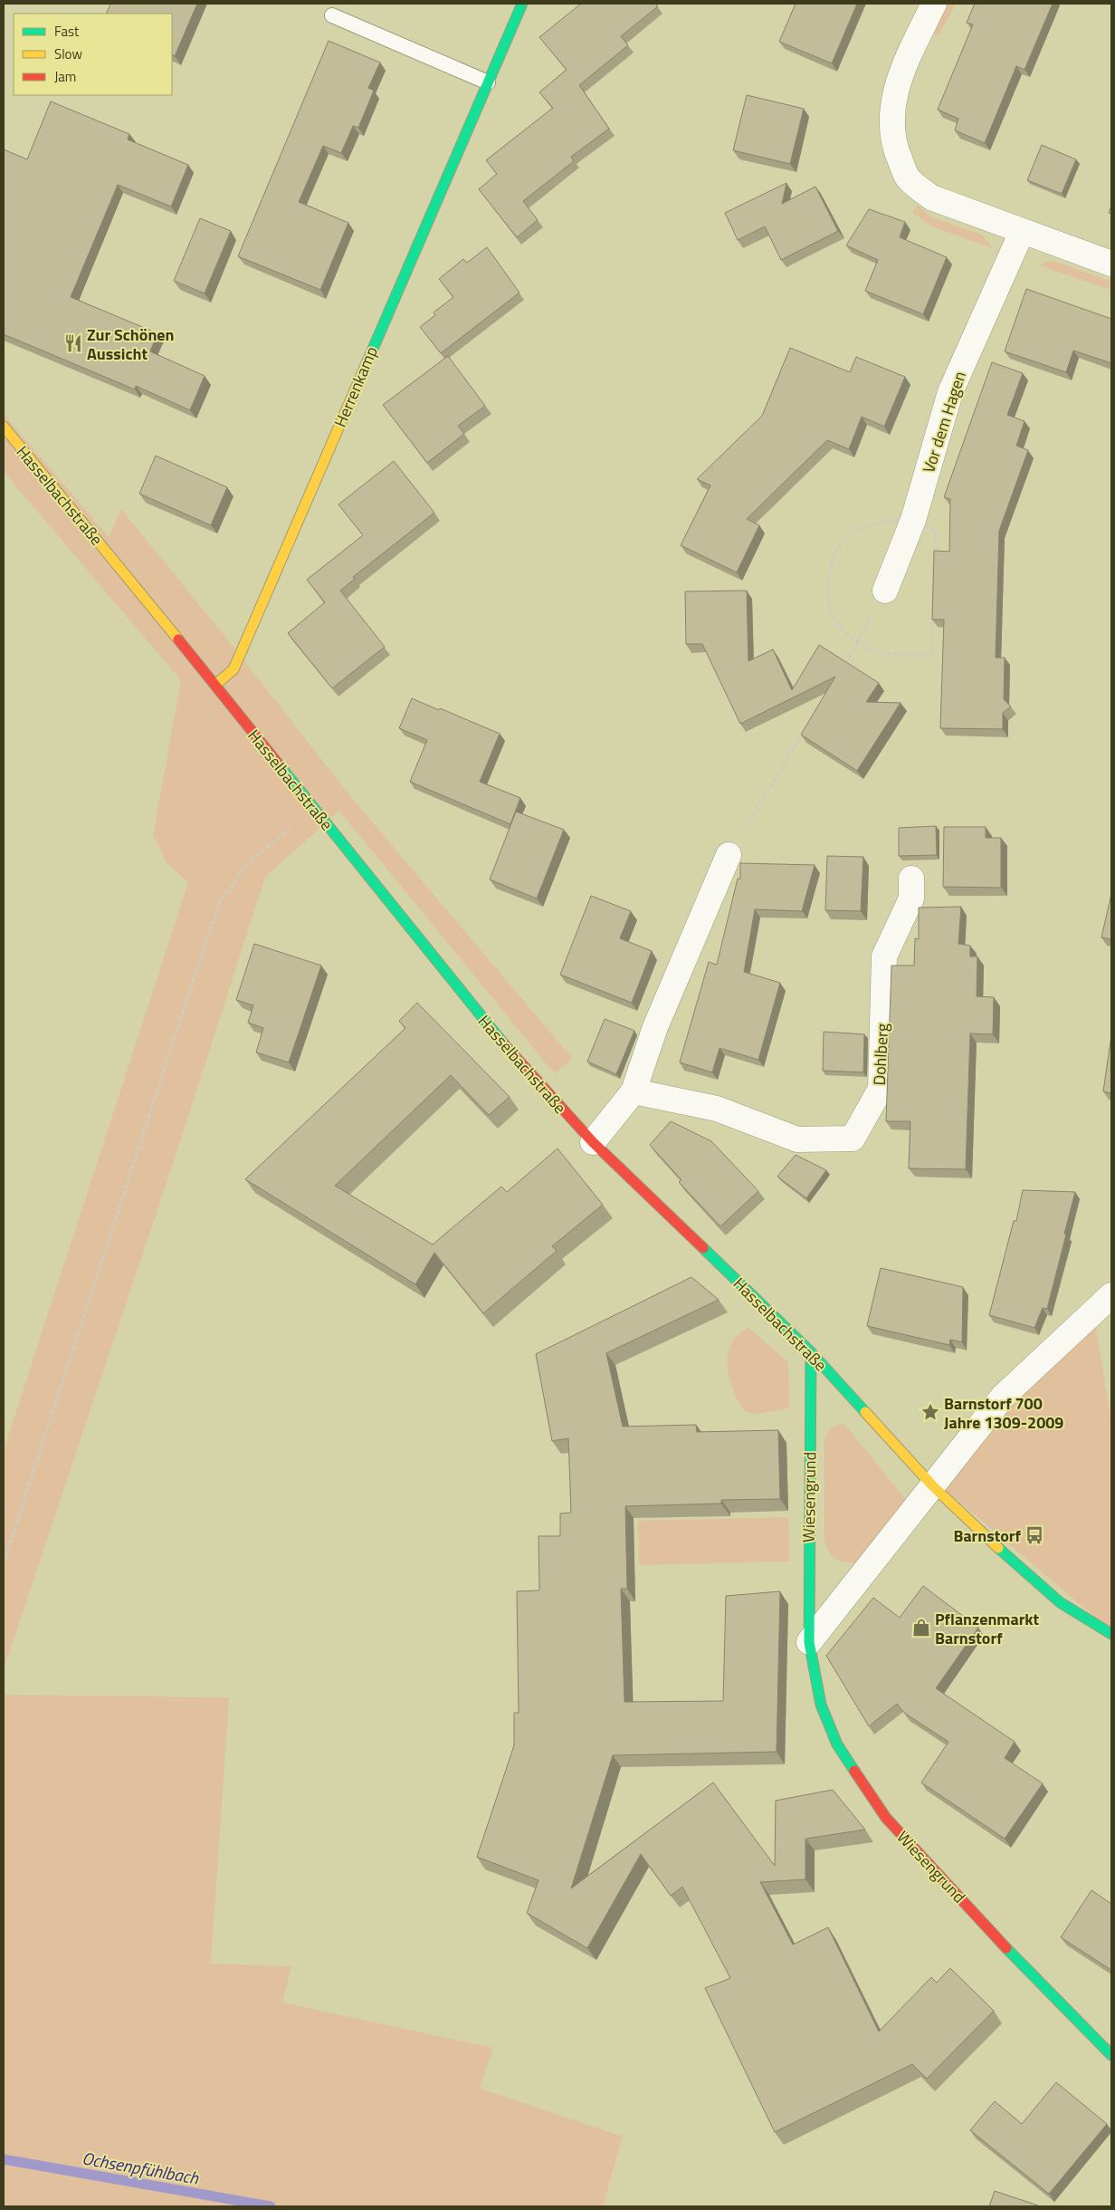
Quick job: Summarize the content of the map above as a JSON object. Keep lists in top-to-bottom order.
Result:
{
  "streets": {
    "street": [
      "Herrenkamp",
      "Vor dem Hagen",
      "Hasselbachstraße",
      "Dohlberg",
      "Wiesengrund"
    ]
  },
  "crossings": [
    ["Herrenkamp", "Hasselbachstraße"],
    ["Hasselbachstraße", "Wiesengrund"]
  ],
  "water": ["Ochsenpfühlbach"],
  "places": {
    "restaurant": ["Zur Schönen Aussicht"],
    "place": ["Barnstorf 700 Jahre 1309-2009"],
    "bus stop": ["Barnstorf"],
    "shop": ["Pflanzenmarkt Barnstorf"]
  },
  "legend": ["Fast", "Slow", "Jam"]
}
